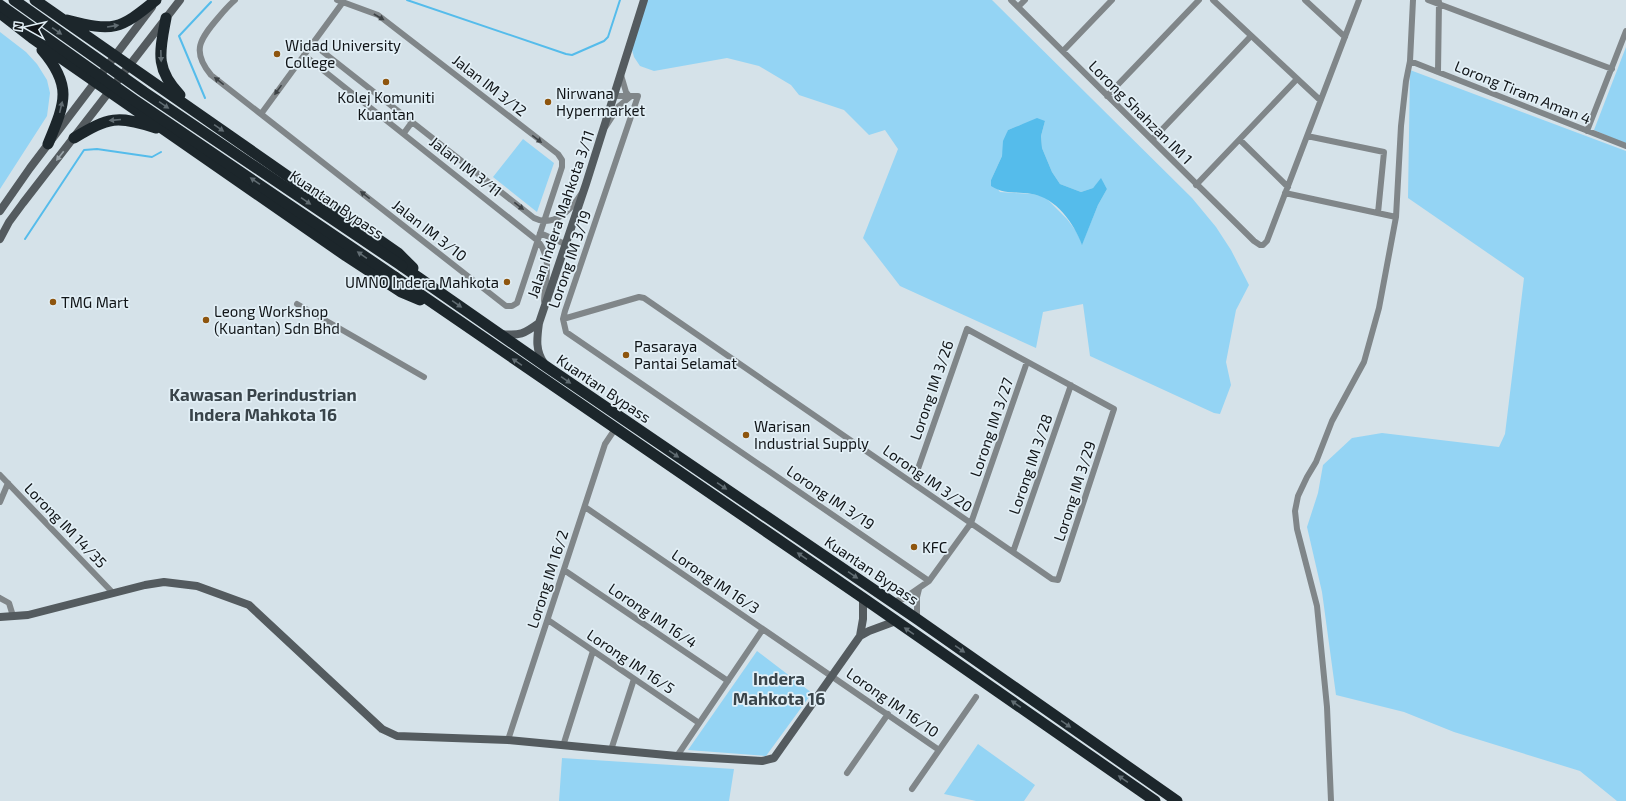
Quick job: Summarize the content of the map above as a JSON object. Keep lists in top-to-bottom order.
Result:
{
  "streets": {
    "highway": ["Kuantan Bypass"],
    "street": [
      "Jalan IM 3/12",
      "Lorong Tiram Aman 4",
      "Lorong Shahzan IM 1",
      "Jalan IM 3/11",
      "Jalan Indera Mahkota 3/11",
      "Jalan IM 3/10",
      "Lorong IM 3/19",
      "Lorong IM 3/26",
      "Lorong IM 3/27",
      "Lorong IM 3/28",
      "Lorong IM 3/20",
      "Lorong IM 3/29",
      "Lorong IM 14/35",
      "Lorong IM 16/2",
      "Lorong IM 16/3",
      "Lorong IM 16/4",
      "Lorong IM 16/5",
      "Lorong IM 16/10"
    ]
  },
  "crossings": [
    ["Jalan IM 3/12", "Jalan IM 3/11"],
    ["Jalan IM 3/12", "Jalan IM 3/10"],
    ["Jalan IM 3/11", "Jalan Indera Mahkota 3/11"],
    ["Jalan IM 3/11", "Jalan IM 3/10"],
    ["Kuantan Bypass", "Jalan Indera Mahkota 3/11"],
    ["Kuantan Bypass", "Lorong IM 3/27"],
    ["Kuantan Bypass", "Lorong IM 16/2"],
    ["Lorong IM 3/19", "Lorong IM 3/27"],
    ["Lorong IM 3/19", "Lorong IM 3/20"],
    ["Lorong IM 3/26", "Lorong IM 3/27"],
    ["Lorong IM 3/26", "Lorong IM 3/20"],
    ["Lorong IM 3/27", "Lorong IM 3/20"],
    ["Lorong IM 3/28", "Lorong IM 3/20"],
    ["Lorong IM 3/28", "Lorong IM 3/29"],
    ["Lorong IM 3/20", "Lorong IM 3/29"],
    ["Lorong IM 16/2", "Lorong IM 16/3"],
    ["Lorong IM 16/2", "Lorong IM 16/4"],
    ["Lorong IM 16/2", "Lorong IM 16/5"],
    ["Lorong IM 16/3", "Lorong IM 16/10"]
  ],
  "one_way": ["Jalan IM 3/12"],
  "districts": ["Kawasan Perindustrian Indera Mahkota 16", "Indera Mahkota 16"],
  "places": [
    "Widad University College",
    "Kolej Komuniti Kuantan",
    "Nirwana Hypermarket",
    "UMNO Indera Mahkota",
    "TMG Mart",
    "Leong Workshop (Kuantan) Sdn Bhd",
    "Pasaraya Pantai Selamat",
    "Warisan Industrial Supply",
    "KFC"
  ],
  "north": "left"
}
